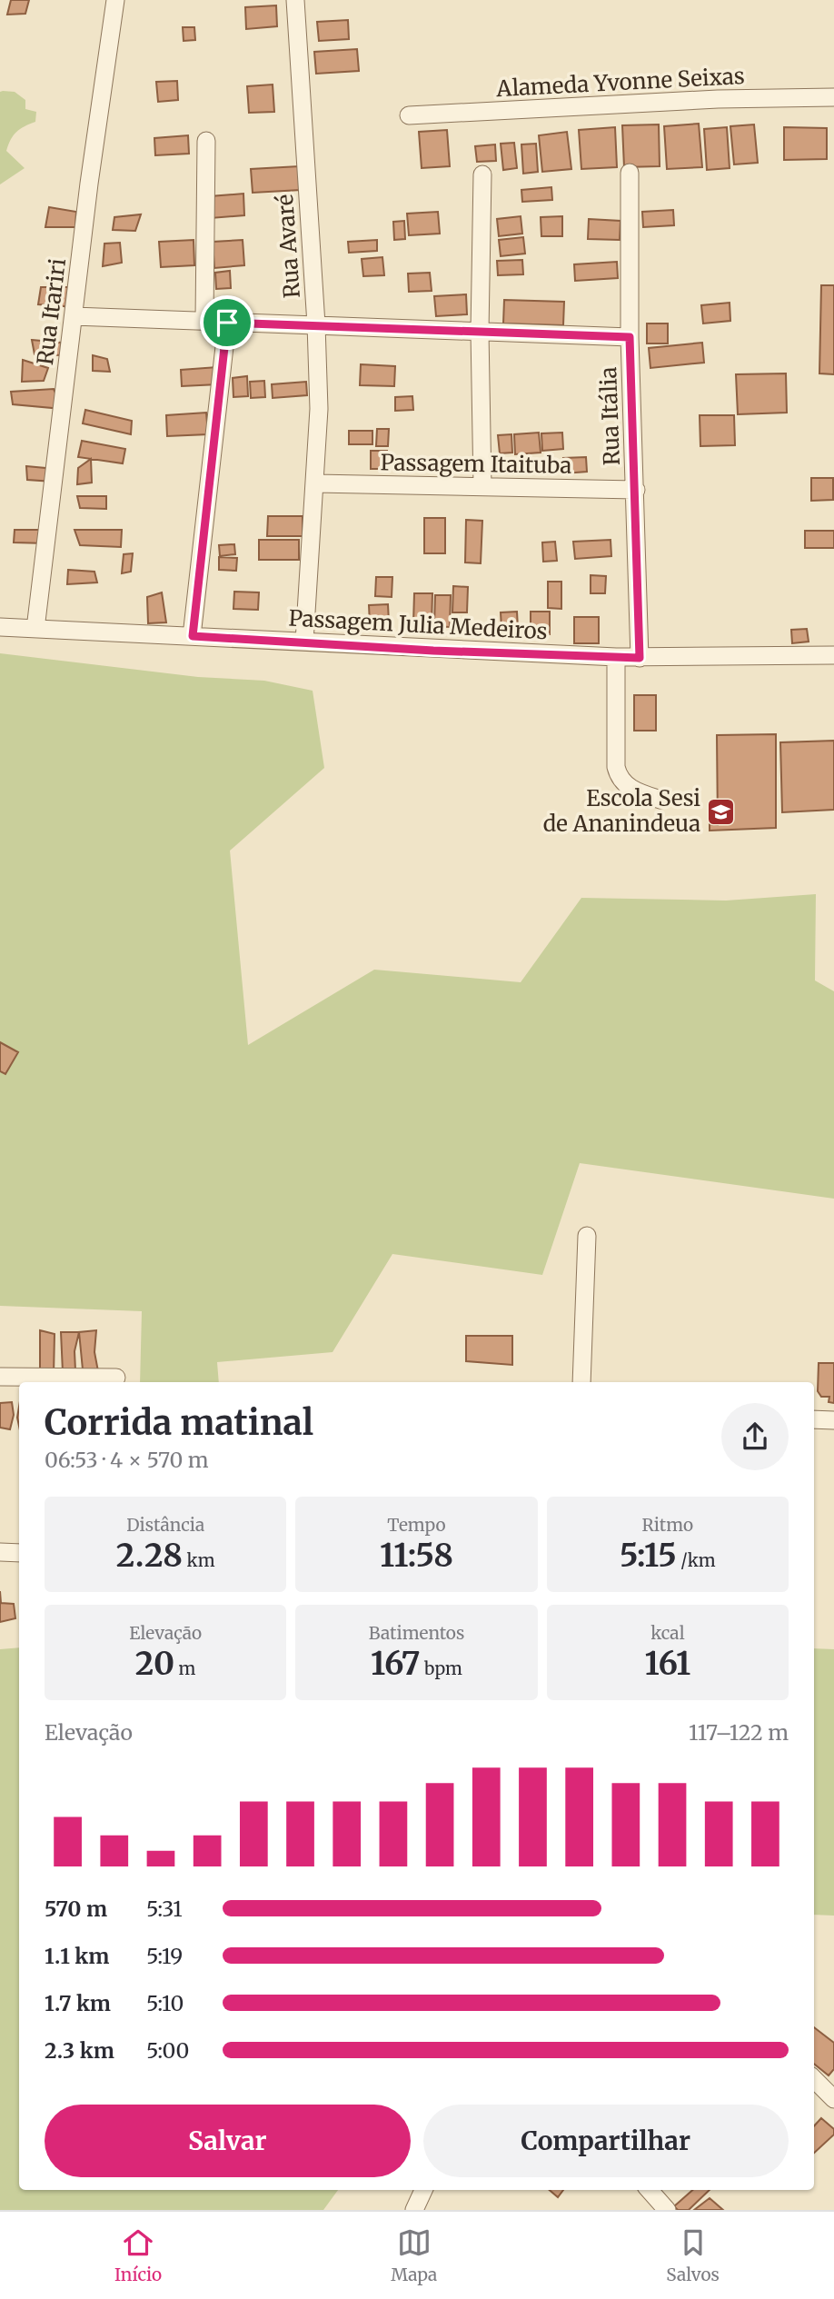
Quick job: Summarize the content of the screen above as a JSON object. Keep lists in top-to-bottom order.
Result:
{
  "streets": {
    "street": [
      "Alameda Yvonne Seixas",
      "Rua Avaré",
      "Rua Itariri",
      "Rua Itália",
      "Passagem Itaituba",
      "Passagem Julia Medeiros"
    ]
  },
  "crossings": [
    ["Rua Avaré", "Passagem Itaituba"],
    ["Rua Avaré", "Passagem Julia Medeiros"],
    ["Rua Itariri", "Passagem Julia Medeiros"],
    ["Rua Itália", "Passagem Itaituba"],
    ["Rua Itália", "Passagem Julia Medeiros"]
  ],
  "places": {
    "school or university": ["Escola Sesi de Ananindeua"]
  },
  "page": {
    "heading": ["Corrida matinal", "06:53 · 4 × 570 m"],
    "stats": [
      ["Distância", "2.28 km"],
      ["Tempo", "11:58"],
      ["Ritmo", "5:15 /km"],
      ["Elevação", "20 m"],
      ["Batimentos", "167 bpm"],
      ["kcal", "161"]
    ],
    "chart": ["Elevação", "117–122 m"],
    "list": [
      {
        "name": "570 m",
        "note": "5:31"
      },
      {
        "name": "1.1 km",
        "note": "5:19"
      },
      {
        "name": "1.7 km",
        "note": "5:10"
      },
      {
        "name": "2.3 km",
        "note": "5:00"
      }
    ],
    "buttons": ["Salvar", "Compartilhar"],
    "tabs": ["Início", "Mapa", "Salvos"]
  }
}
